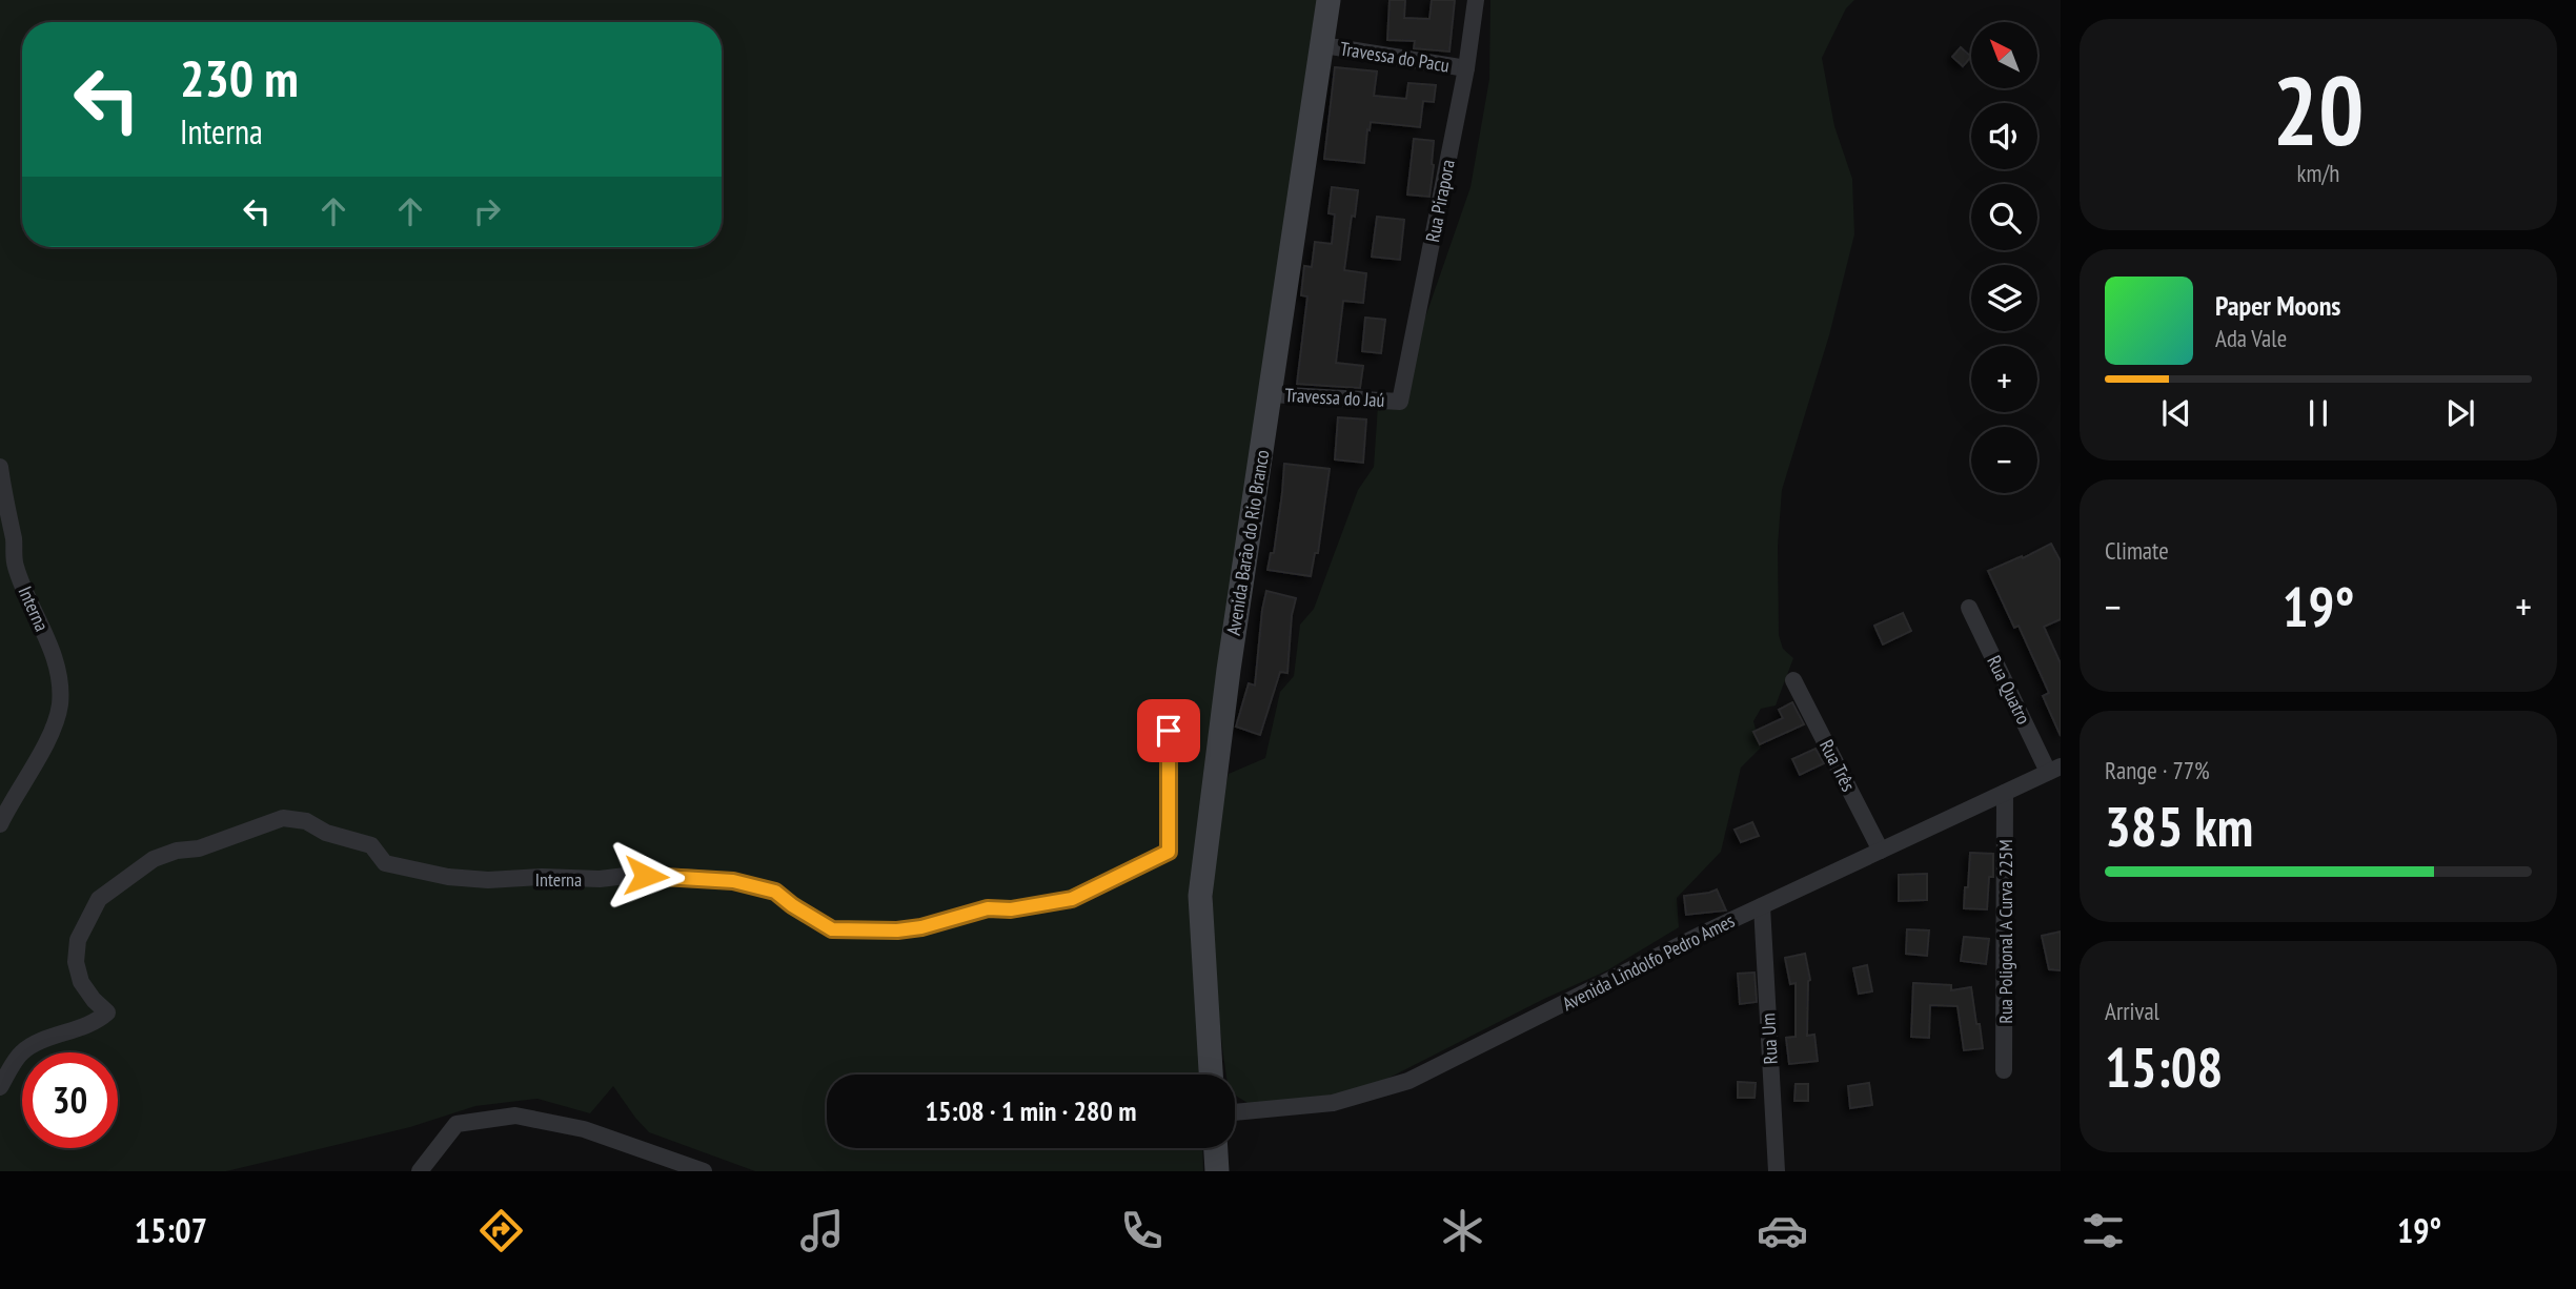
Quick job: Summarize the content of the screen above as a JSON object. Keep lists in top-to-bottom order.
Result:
{
  "streets": {
    "street": [
      "Travessa do Pacu",
      "Rua Pirapora",
      "Travessa do Jaú",
      "Avenida Barão do Rio Branco",
      "Interna",
      "Rua Quatro",
      "Rua Três",
      "Rua Poligonal A Curva 225M",
      "Avenida Lindolfo Pedro Ames",
      "Rua Um"
    ]
  },
  "crossings": [
    ["Travessa do Pacu", "Rua Pirapora"],
    ["Travessa do Pacu", "Avenida Barão do Rio Branco"],
    ["Rua Pirapora", "Travessa do Jaú"],
    ["Travessa do Jaú", "Avenida Barão do Rio Branco"],
    ["Rua Quatro", "Avenida Lindolfo Pedro Ames"],
    ["Rua Três", "Avenida Lindolfo Pedro Ames"],
    ["Rua Poligonal A Curva 225M", "Avenida Lindolfo Pedro Ames"],
    ["Avenida Lindolfo Pedro Ames", "Rua Um"]
  ],
  "north": "top left",
  "page": {
    "tile": [
      ["20", "km/h"],
      "Climate",
      ["Range · 77%", "385 km"],
      ["Arrival", "15:08"]
    ],
    "map_buttons": ["+", "−"],
    "turn": ["230 m", "Interna"],
    "song": ["Paper Moons", "Ada Vale"],
    "heat": ["−", "19°", "+"],
    "limit": "30",
    "trip": "15:08 · 1 min · 280 m",
    "tabs": ["15:07", "19°"]
  }
}
